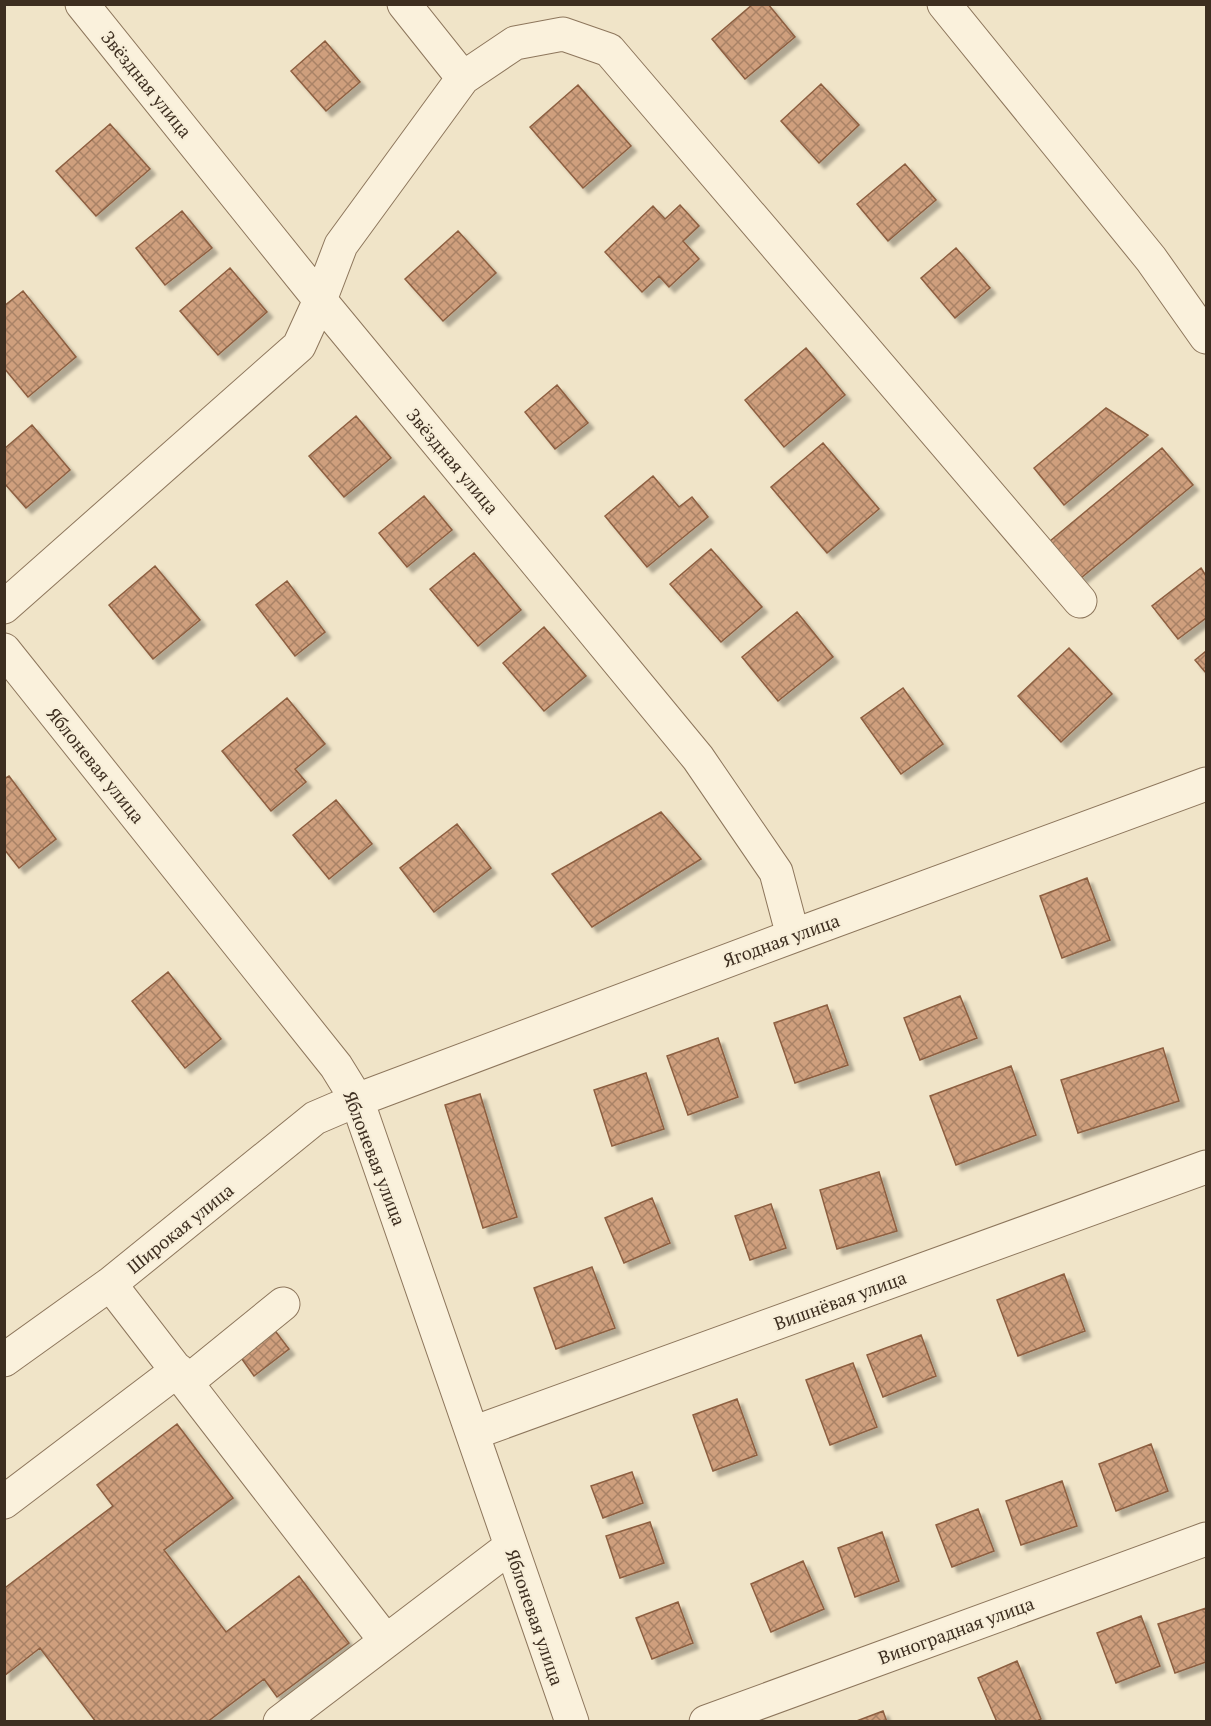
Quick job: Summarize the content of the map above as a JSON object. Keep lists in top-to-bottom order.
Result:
{
  "streets": {
    "street": [
      "Звёздная улица",
      "Яблоневая улица",
      "Ягодная улица",
      "Широкая улица",
      "Вишнёвая улица",
      "Виноградная улица"
    ]
  },
  "crossings": [
    ["Звёздная улица", "Ягодная улица"],
    ["Яблоневая улица", "Ягодная улица"],
    ["Яблоневая улица", "Широкая улица"],
    ["Яблоневая улица", "Вишнёвая улица"],
    ["Ягодная улица", "Широкая улица"]
  ]
}
